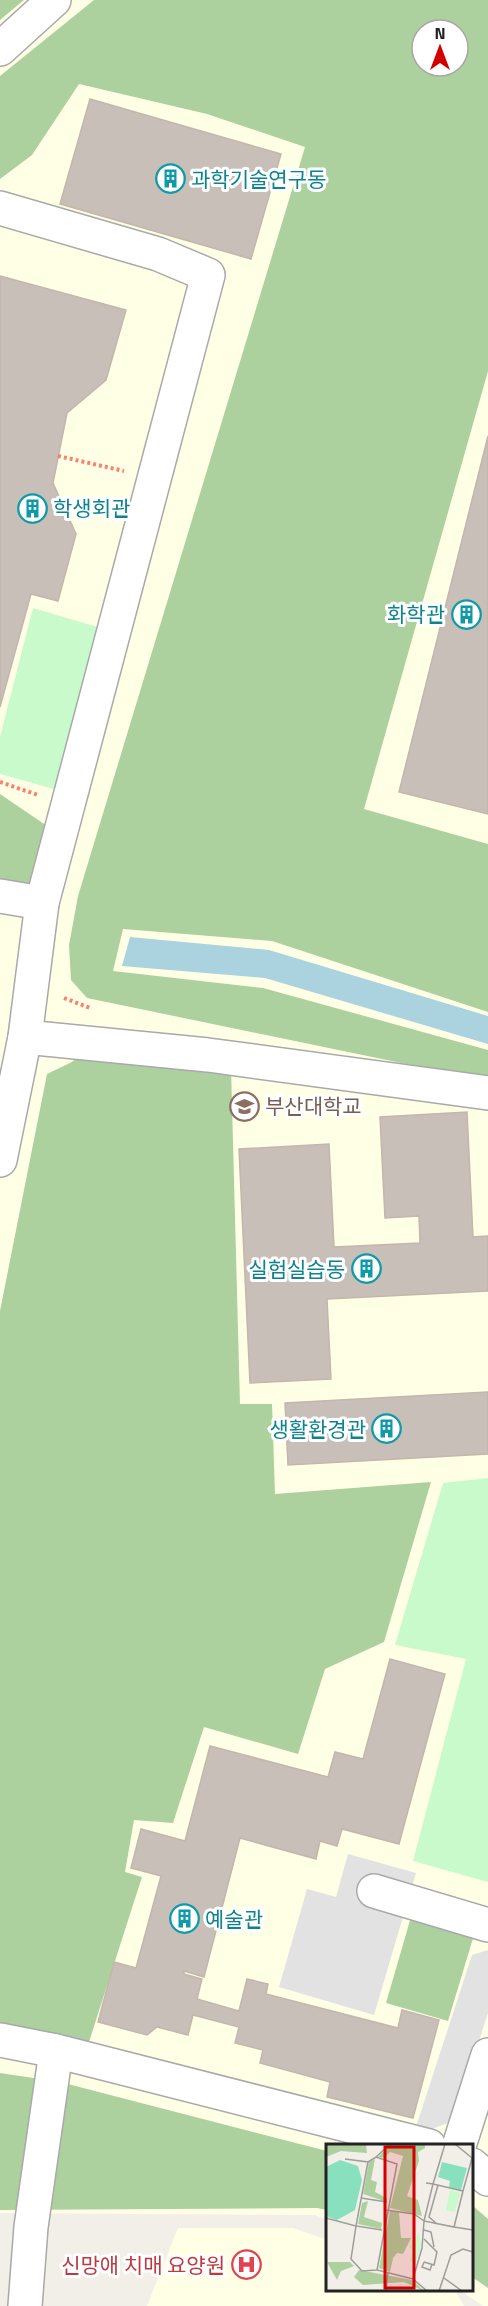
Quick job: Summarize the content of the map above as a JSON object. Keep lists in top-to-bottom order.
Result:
{
  "places": {
    "building": [
      "과학기술연구동",
      "학생회관",
      "화학관",
      "실험실습동",
      "생활환경관",
      "예술관"
    ],
    "school or university": ["부산대학교"],
    "hospital": ["신망애 치매 요양원"]
  },
  "north": "top"
}
